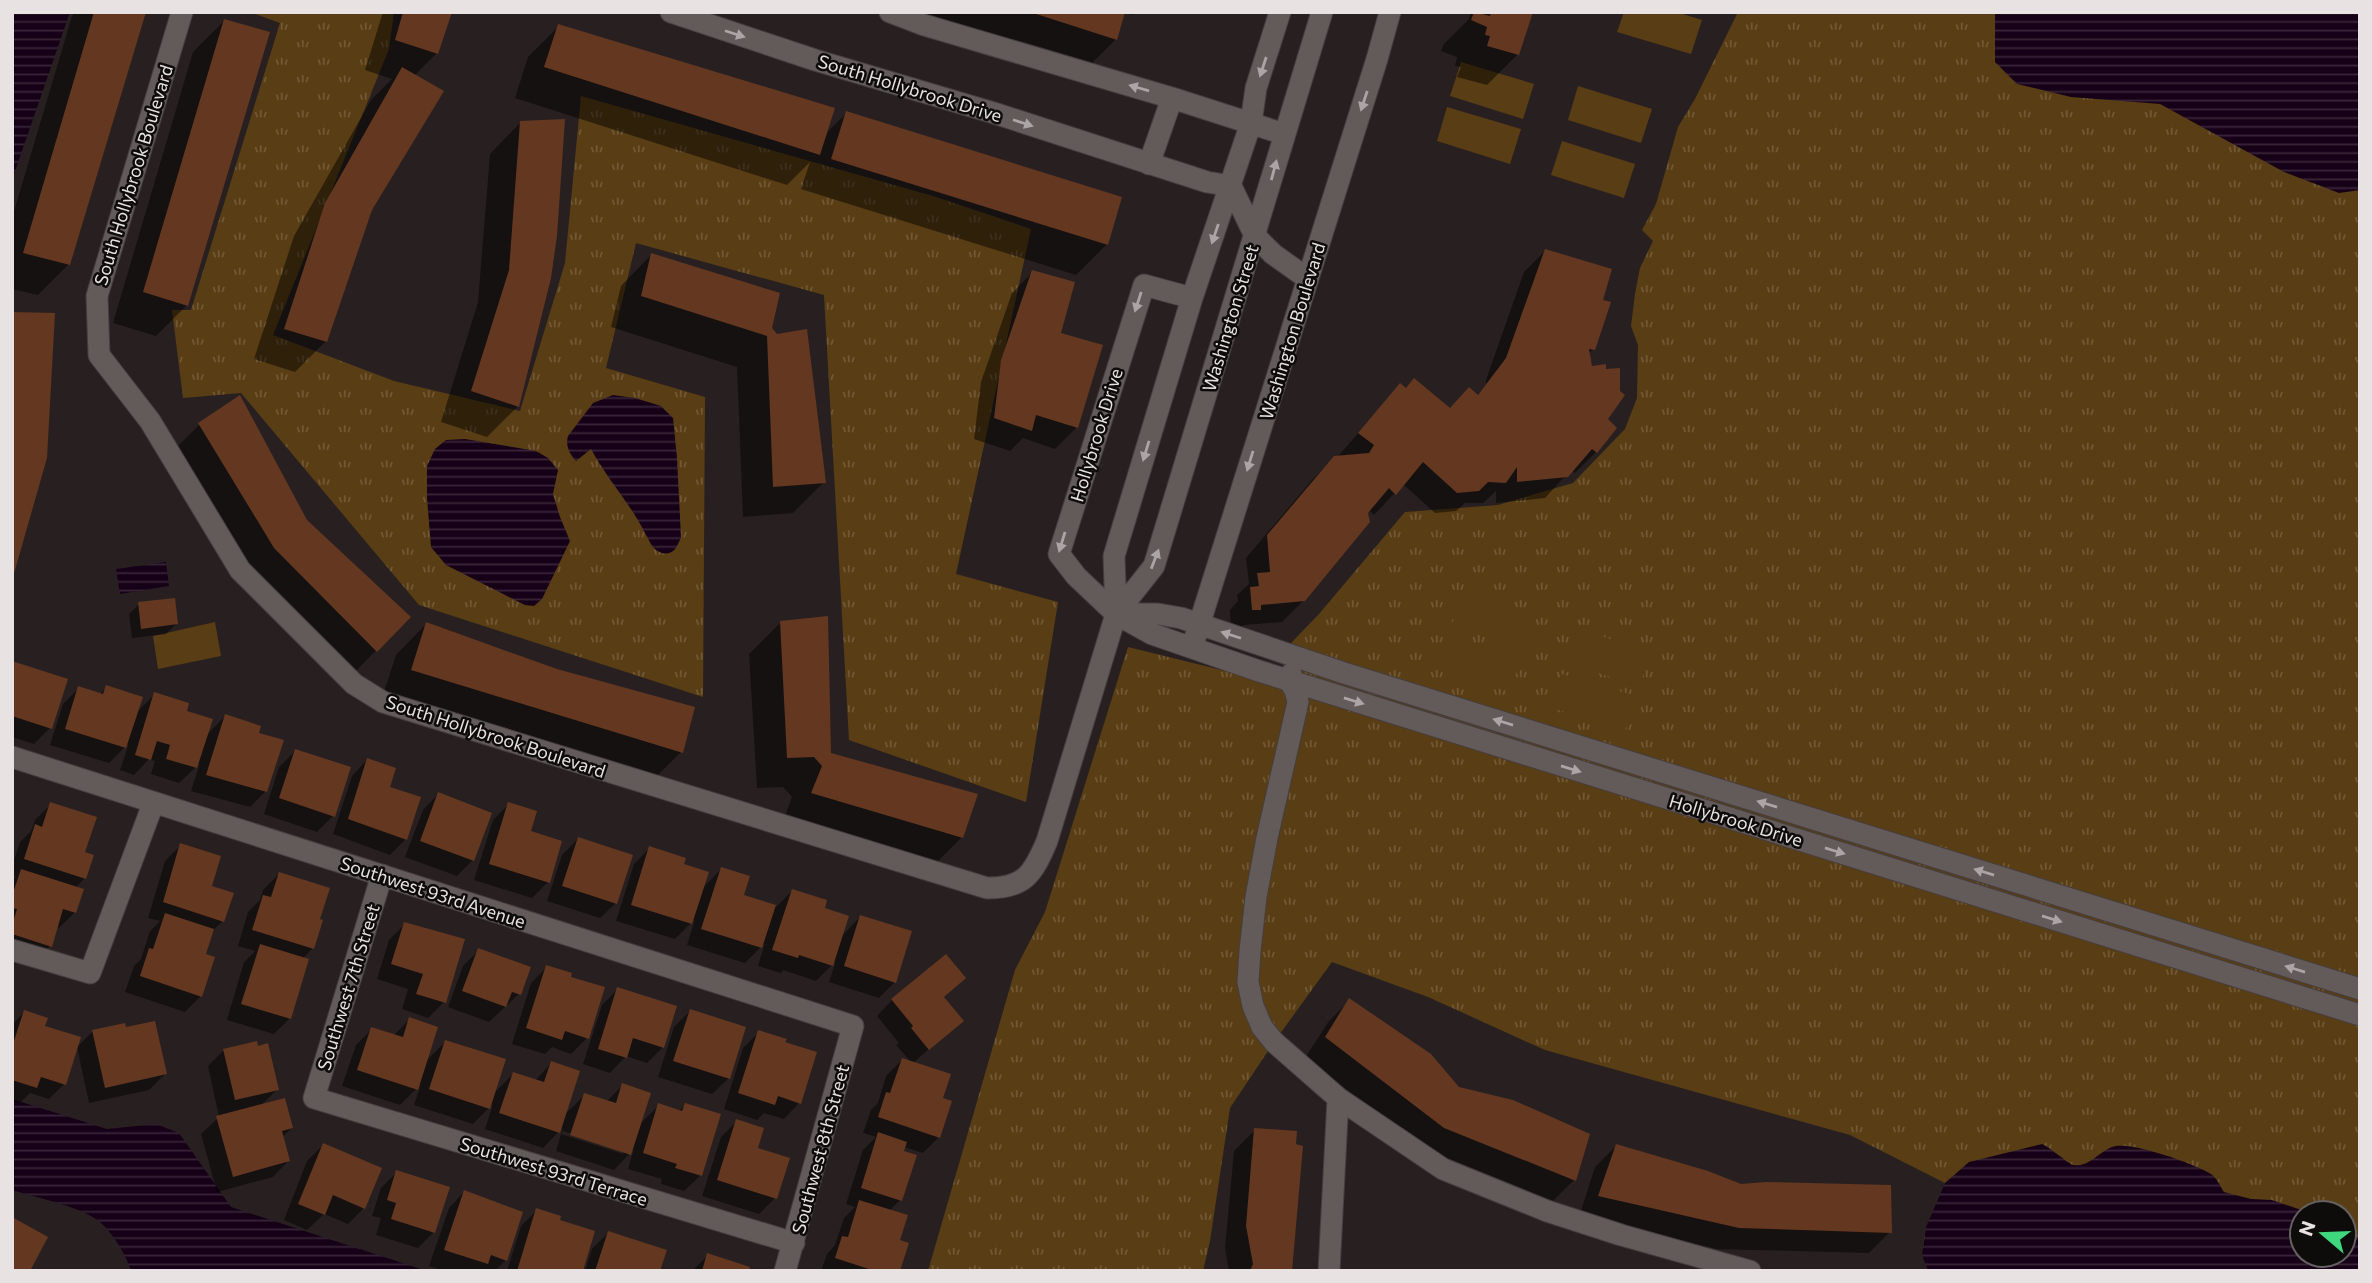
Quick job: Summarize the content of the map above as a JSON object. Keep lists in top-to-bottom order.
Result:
{
  "streets": {
    "street": [
      "South Hollybrook Drive",
      "South Hollybrook Boulevard",
      "Washington Street",
      "Washington Boulevard",
      "Hollybrook Drive",
      "Southwest 93rd Avenue",
      "Southwest 7th Street",
      "Southwest 8th Street",
      "Southwest 93rd Terrace"
    ]
  },
  "crossings": [
    ["South Hollybrook Drive", "Washington Street"],
    ["South Hollybrook Boulevard", "Washington Street"],
    ["Washington Street", "Hollybrook Drive"],
    ["Washington Boulevard", "Hollybrook Drive"],
    ["Southwest 93rd Avenue", "Southwest 7th Street"],
    ["Southwest 93rd Avenue", "Southwest 8th Street"],
    ["Southwest 7th Street", "Southwest 93rd Terrace"],
    ["Southwest 8th Street", "Southwest 93rd Terrace"]
  ],
  "one_way": ["Washington Boulevard"],
  "north": "left"
}
